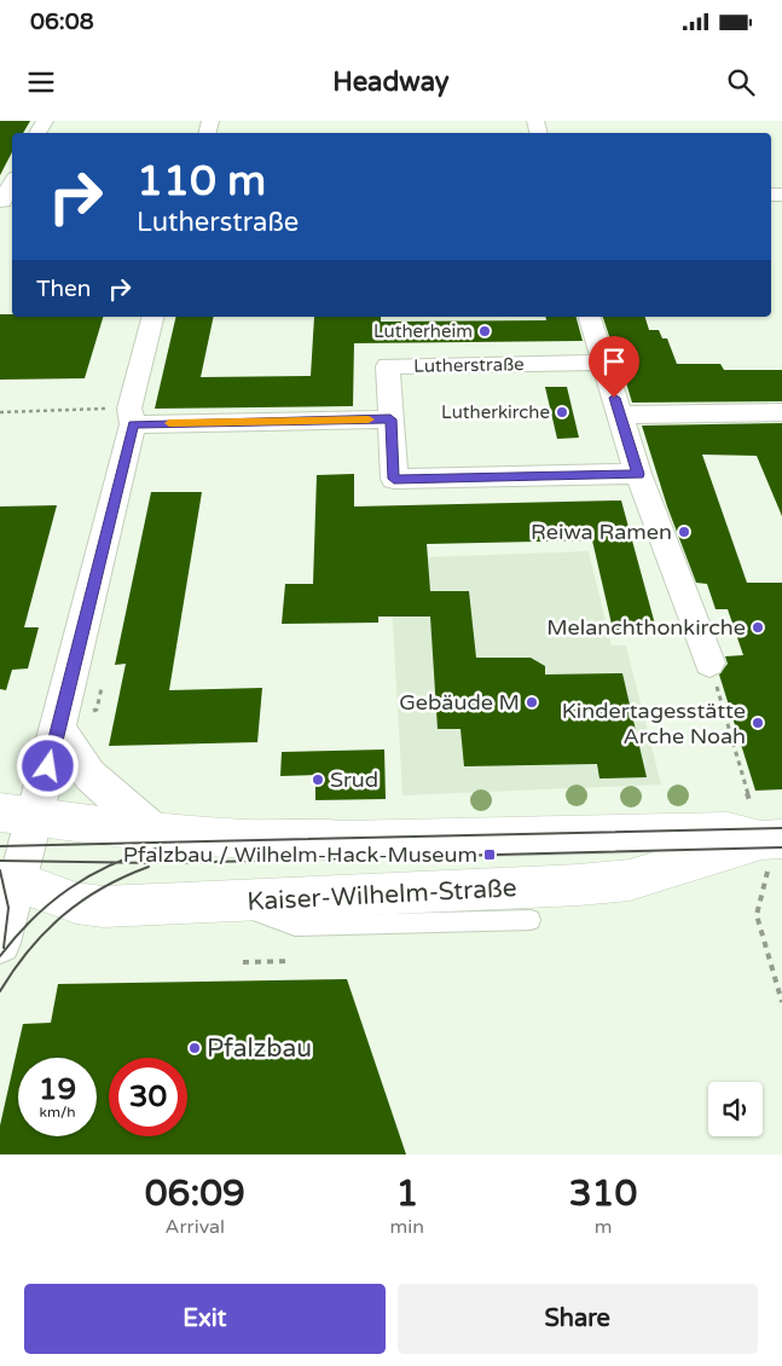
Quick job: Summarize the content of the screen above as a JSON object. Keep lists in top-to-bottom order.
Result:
{
  "streets": {
    "street": ["Lutherstraße", "Kaiser-Wilhelm-Straße"]
  },
  "places": {
    "other": [
      "Lutherheim",
      "Lutherkirche",
      "Reiwa Ramen",
      "Melanchthonkirche",
      "Gebäude M",
      "Kindertagesstätte Arche Noah",
      "Srud",
      "Pfalzbau"
    ],
    "transit": ["Pfalzbau / Wilhelm-Hack-Museum"]
  },
  "page": {
    "status": "06:08",
    "header": "Headway",
    "turn": ["110 m", "Lutherstraße"],
    "then": "Then",
    "speed": "19 km/h",
    "limit": "30",
    "eta": [
      "06:09",
      "Arrival",
      "1",
      "min",
      "310",
      "m"
    ],
    "buttons": ["Exit", "Share"]
  }
}
